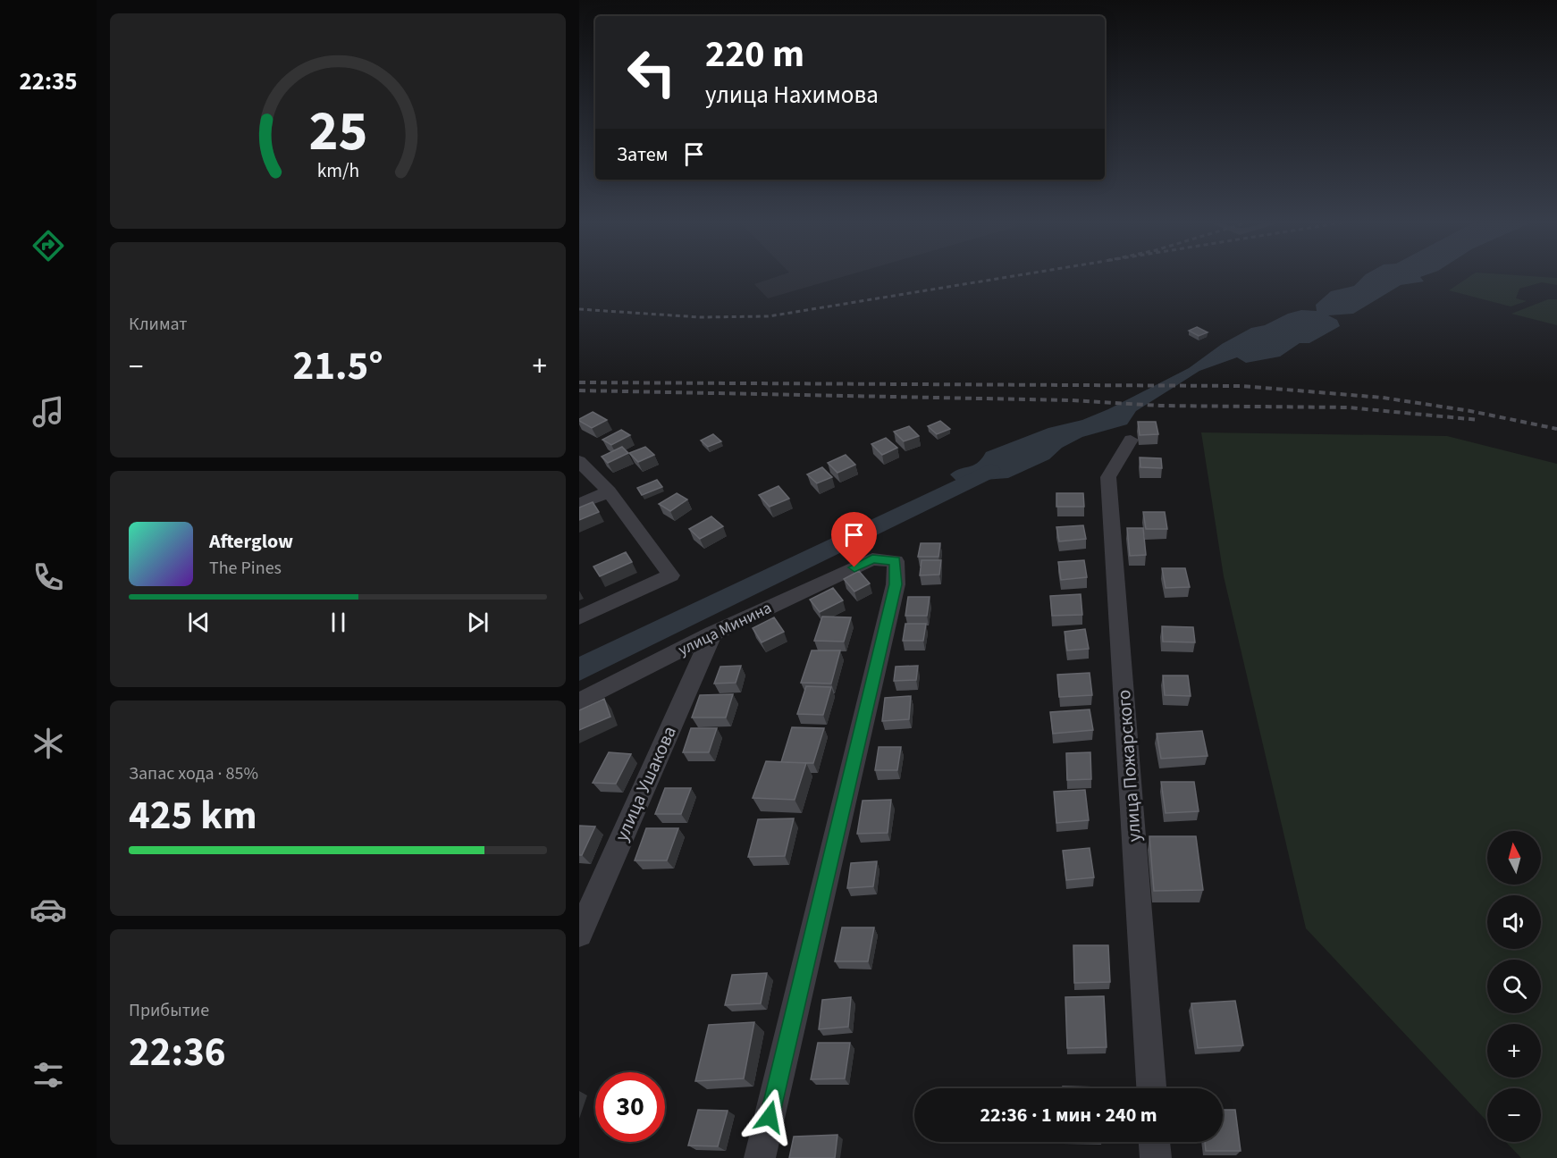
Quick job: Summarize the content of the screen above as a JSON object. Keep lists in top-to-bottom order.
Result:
{
  "streets": {
    "street": ["улица Минина", "улица Пожарского", "улица Ушакова"]
  },
  "crossings": [
    ["улица Минина", "улица Ушакова"]
  ],
  "north": "top",
  "page": {
    "tabs": "22:35",
    "turn": ["220 m", "улица Нахимова"],
    "then": "Затем",
    "tile": [
      "Климат",
      ["Запас хода · 85%", "425 km"],
      ["Прибытие", "22:36"]
    ],
    "heat": ["−", "21.5°", "+"],
    "song": ["Afterglow", "The Pines"],
    "map_buttons": ["+", "−"],
    "limit": "30",
    "trip": "22:36 · 1 мин · 240 m",
    "gauge": ["25", "km/h"]
  }
}
